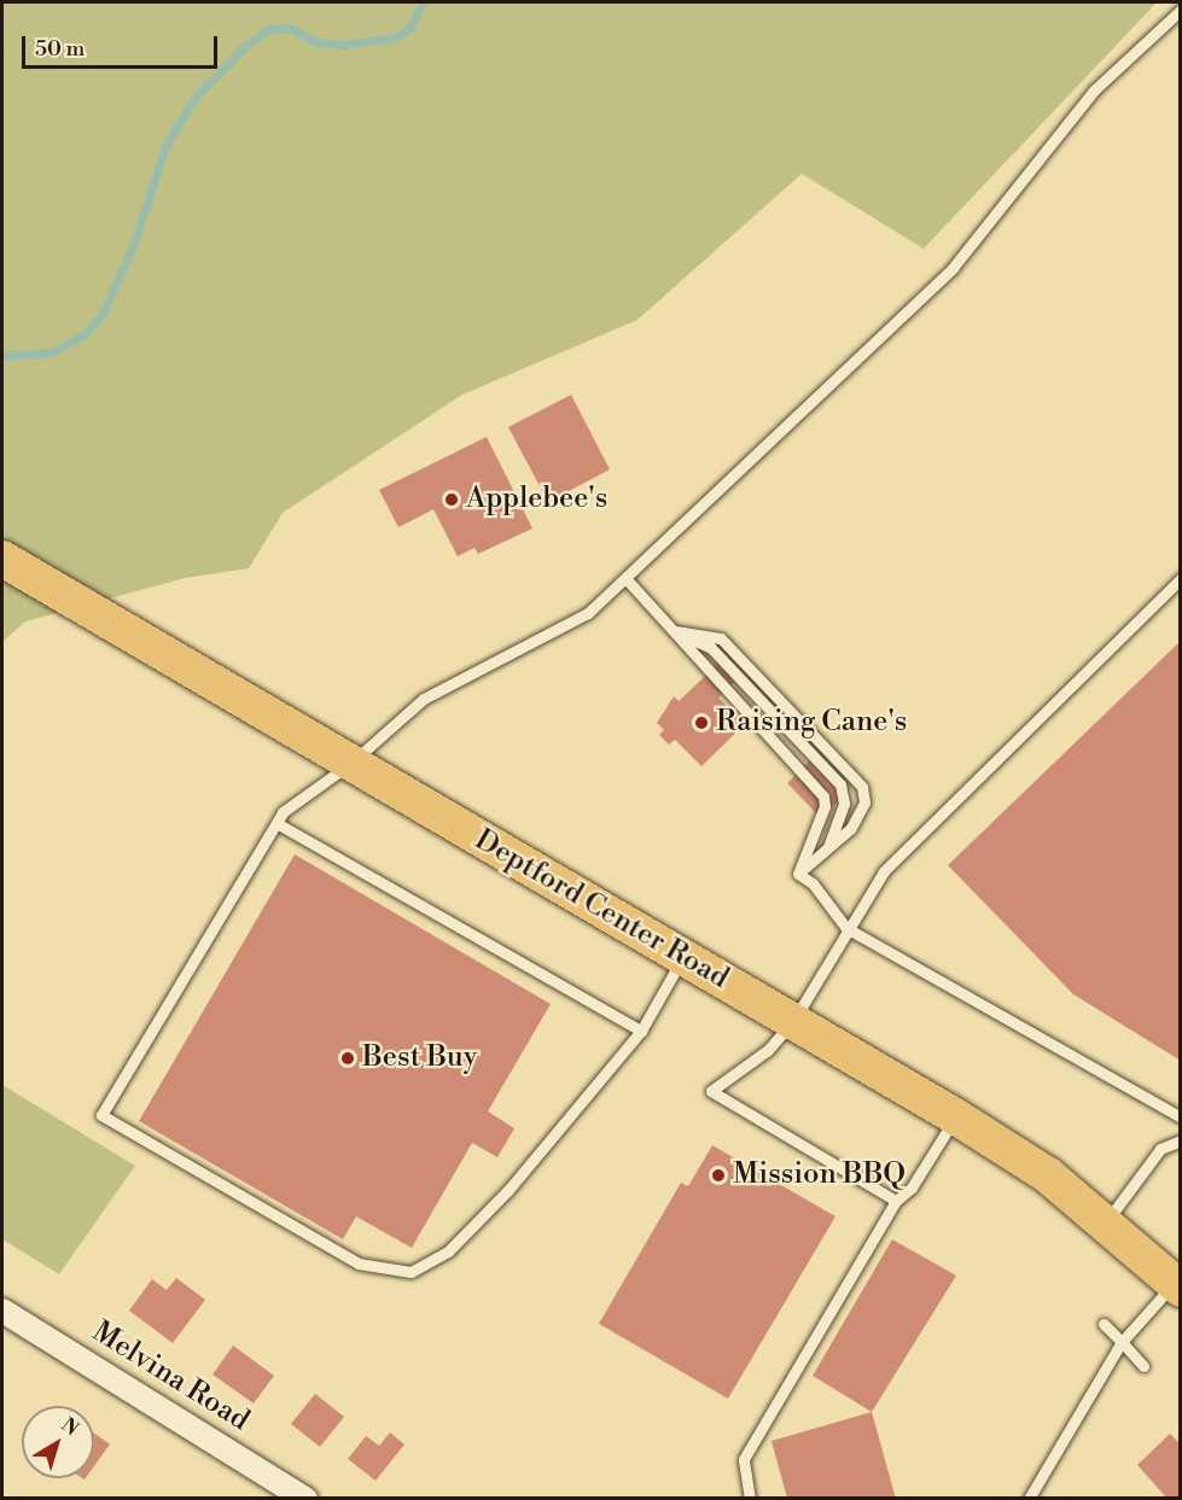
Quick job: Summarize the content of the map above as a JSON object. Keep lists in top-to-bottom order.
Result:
{
  "streets": {
    "main road": ["Deptford Center Road"],
    "street": ["Melvina Road"]
  },
  "places": [
    "Applebee's",
    "Raising Cane's",
    "Best Buy",
    "Mission BBQ"
  ],
  "scale_bar": "50 m",
  "north": "top right"
}
